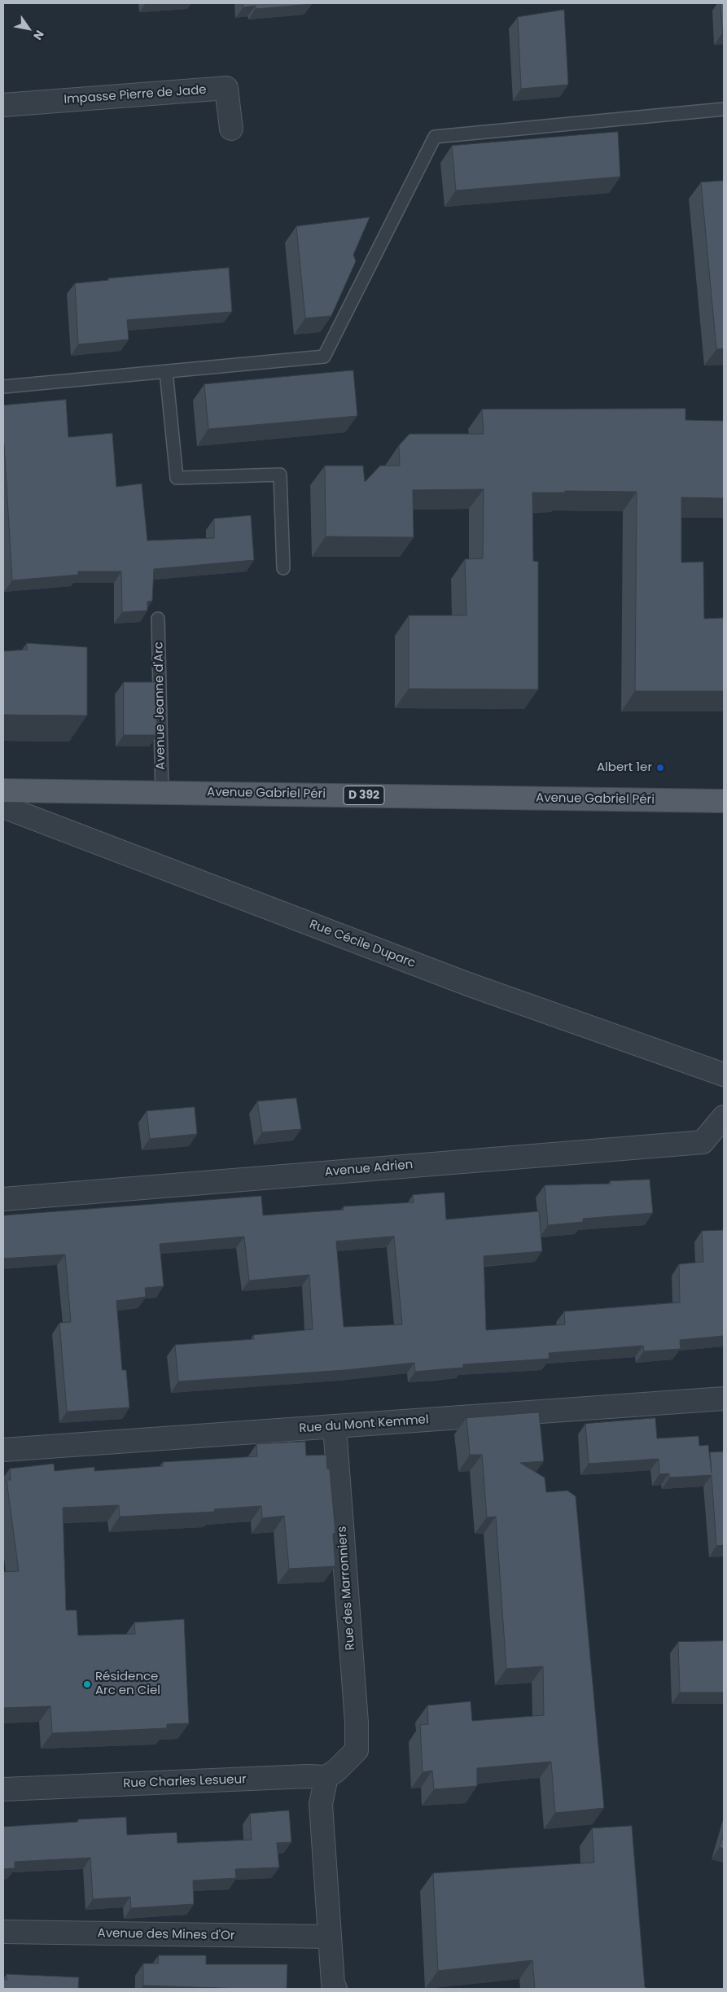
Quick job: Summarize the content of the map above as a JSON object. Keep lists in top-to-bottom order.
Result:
{
  "streets": {
    "main road": ["Avenue Gabriel Péri", "D 392"],
    "street": [
      "Impasse Pierre de Jade",
      "Rue Cécile Duparc",
      "Avenue Adrien",
      "Rue du Mont Kemmel",
      "Rue des Marronniers",
      "Rue Charles Lesueur",
      "Avenue des Mines d'Or"
    ],
    "lane": ["Avenue Jeanne d'Arc"]
  },
  "crossings": [
    ["Avenue Jeanne d'Arc", "Avenue Gabriel Péri"],
    ["Rue du Mont Kemmel", "Rue des Marronniers"],
    ["Rue des Marronniers", "Rue Charles Lesueur"]
  ],
  "places": ["Albert 1er", "Résidence Arc en Ciel"],
  "north": "bottom right"
}
